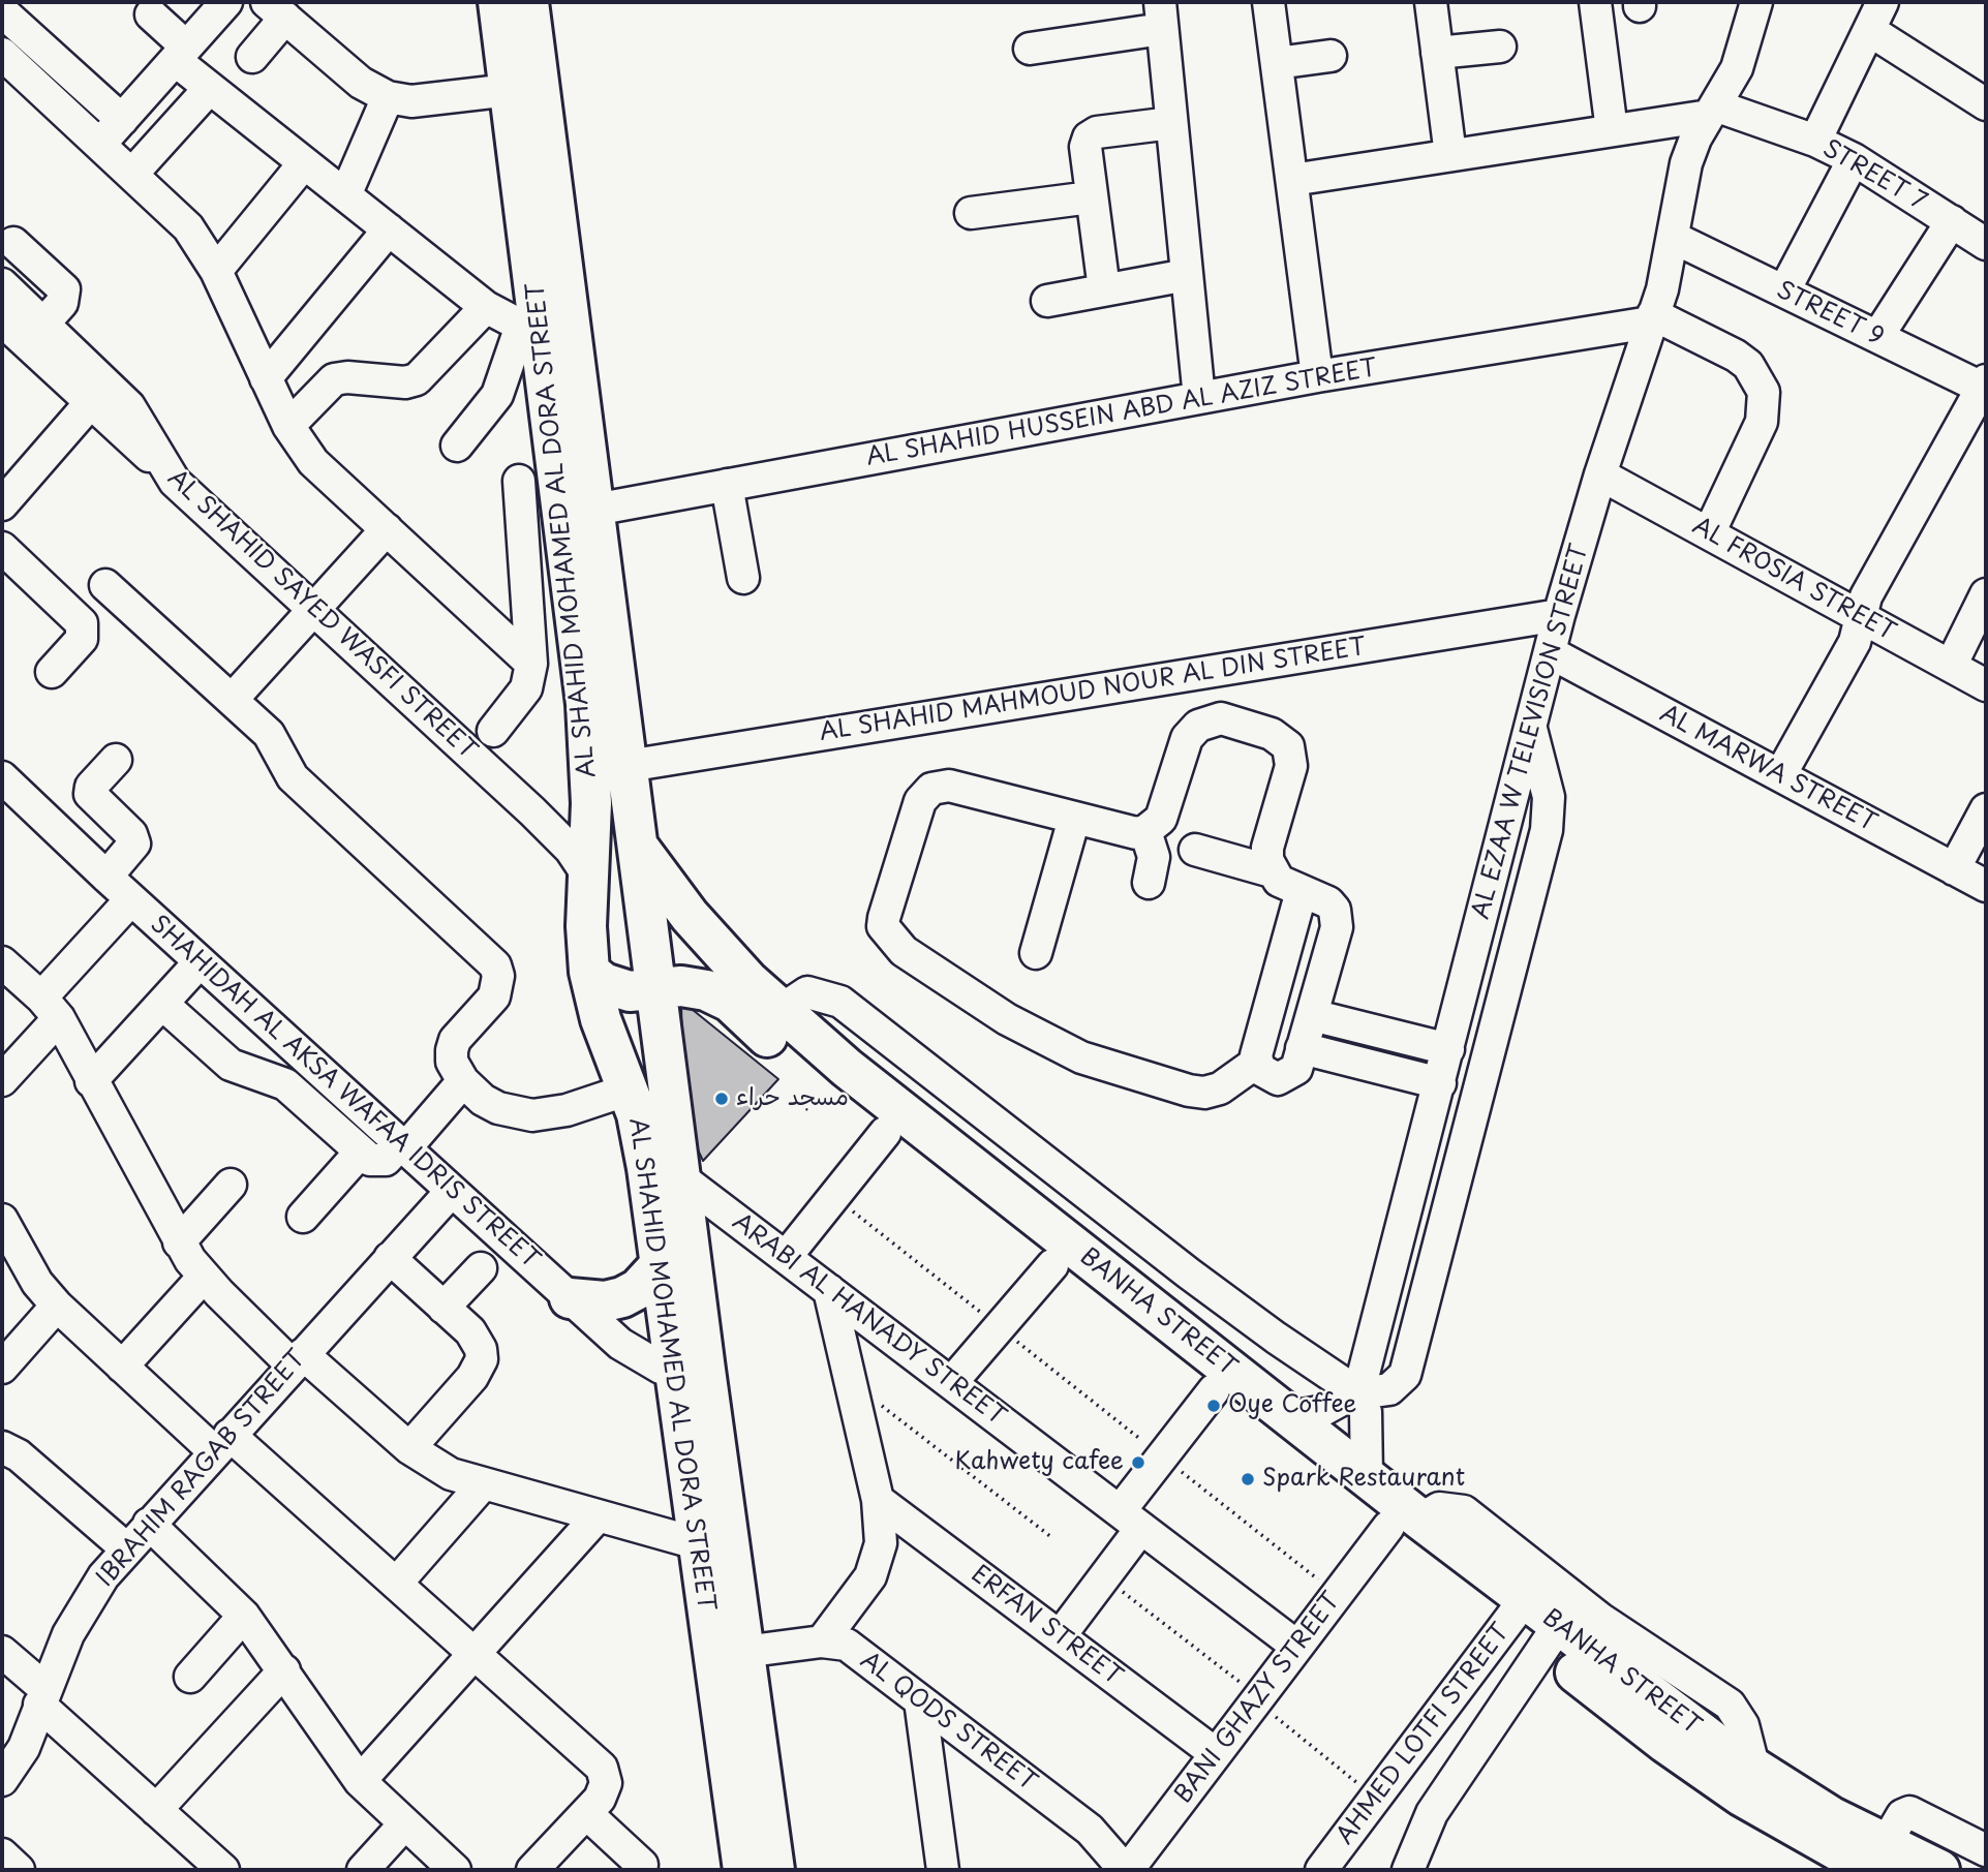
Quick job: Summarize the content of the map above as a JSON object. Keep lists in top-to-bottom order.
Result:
{
  "streets": {
    "main road": ["AL SHAHID MOHAMED AL DORA STREET", "BANHA STREET"],
    "street": [
      "STREET 7",
      "STREET 9",
      "AL SHAHID HUSSEIN ABD AL AZIZ STREET",
      "AL FROSIA STREET",
      "AL SHAHID SAYED WASFI STREET",
      "AL SHAHID MAHMOUD NOUR AL DIN STREET",
      "AL EZAA W TELEVISION STREET",
      "AL MARWA STREET",
      "SHAHIDAH AL AKSA WAFAA IDRIS STREET",
      "ARABI AL HANADY STREET",
      "IBRAHIM RAGAB STREET",
      "ERFAN STREET",
      "BANI GHAZY STREET",
      "AL QODS STREET",
      "AHMED LOTFI STREET"
    ]
  },
  "crossings": [
    ["STREET 7", "AL EZAA W TELEVISION STREET"],
    ["STREET 9", "AL EZAA W TELEVISION STREET"],
    ["AL SHAHID HUSSEIN ABD AL AZIZ STREET", "AL SHAHID MOHAMED AL DORA STREET"],
    ["AL SHAHID HUSSEIN ABD AL AZIZ STREET", "AL EZAA W TELEVISION STREET"],
    ["AL SHAHID MOHAMED AL DORA STREET", "AL SHAHID SAYED WASFI STREET"],
    ["AL SHAHID MOHAMED AL DORA STREET", "AL SHAHID MAHMOUD NOUR AL DIN STREET"],
    ["AL SHAHID MOHAMED AL DORA STREET", "SHAHIDAH AL AKSA WAFAA IDRIS STREET"],
    ["AL SHAHID MOHAMED AL DORA STREET", "BANHA STREET"],
    ["AL SHAHID MOHAMED AL DORA STREET", "ARABI AL HANADY STREET"],
    ["AL SHAHID MOHAMED AL DORA STREET", "AL QODS STREET"],
    ["AL FROSIA STREET", "AL EZAA W TELEVISION STREET"],
    ["AL SHAHID MAHMOUD NOUR AL DIN STREET", "AL EZAA W TELEVISION STREET"],
    ["AL EZAA W TELEVISION STREET", "AL MARWA STREET"],
    ["AL EZAA W TELEVISION STREET", "BANHA STREET"],
    ["SHAHIDAH AL AKSA WAFAA IDRIS STREET", "IBRAHIM RAGAB STREET"],
    ["BANHA STREET", "BANI GHAZY STREET"],
    ["BANHA STREET", "AHMED LOTFI STREET"],
    ["ARABI AL HANADY STREET", "BANI GHAZY STREET"],
    ["ERFAN STREET", "BANI GHAZY STREET"],
    ["BANI GHAZY STREET", "AL QODS STREET"]
  ],
  "places": [
    "مسجد حراء",
    "Oye Coffee",
    "Kahwety cafee",
    "Spark Restaurant"
  ]
}
